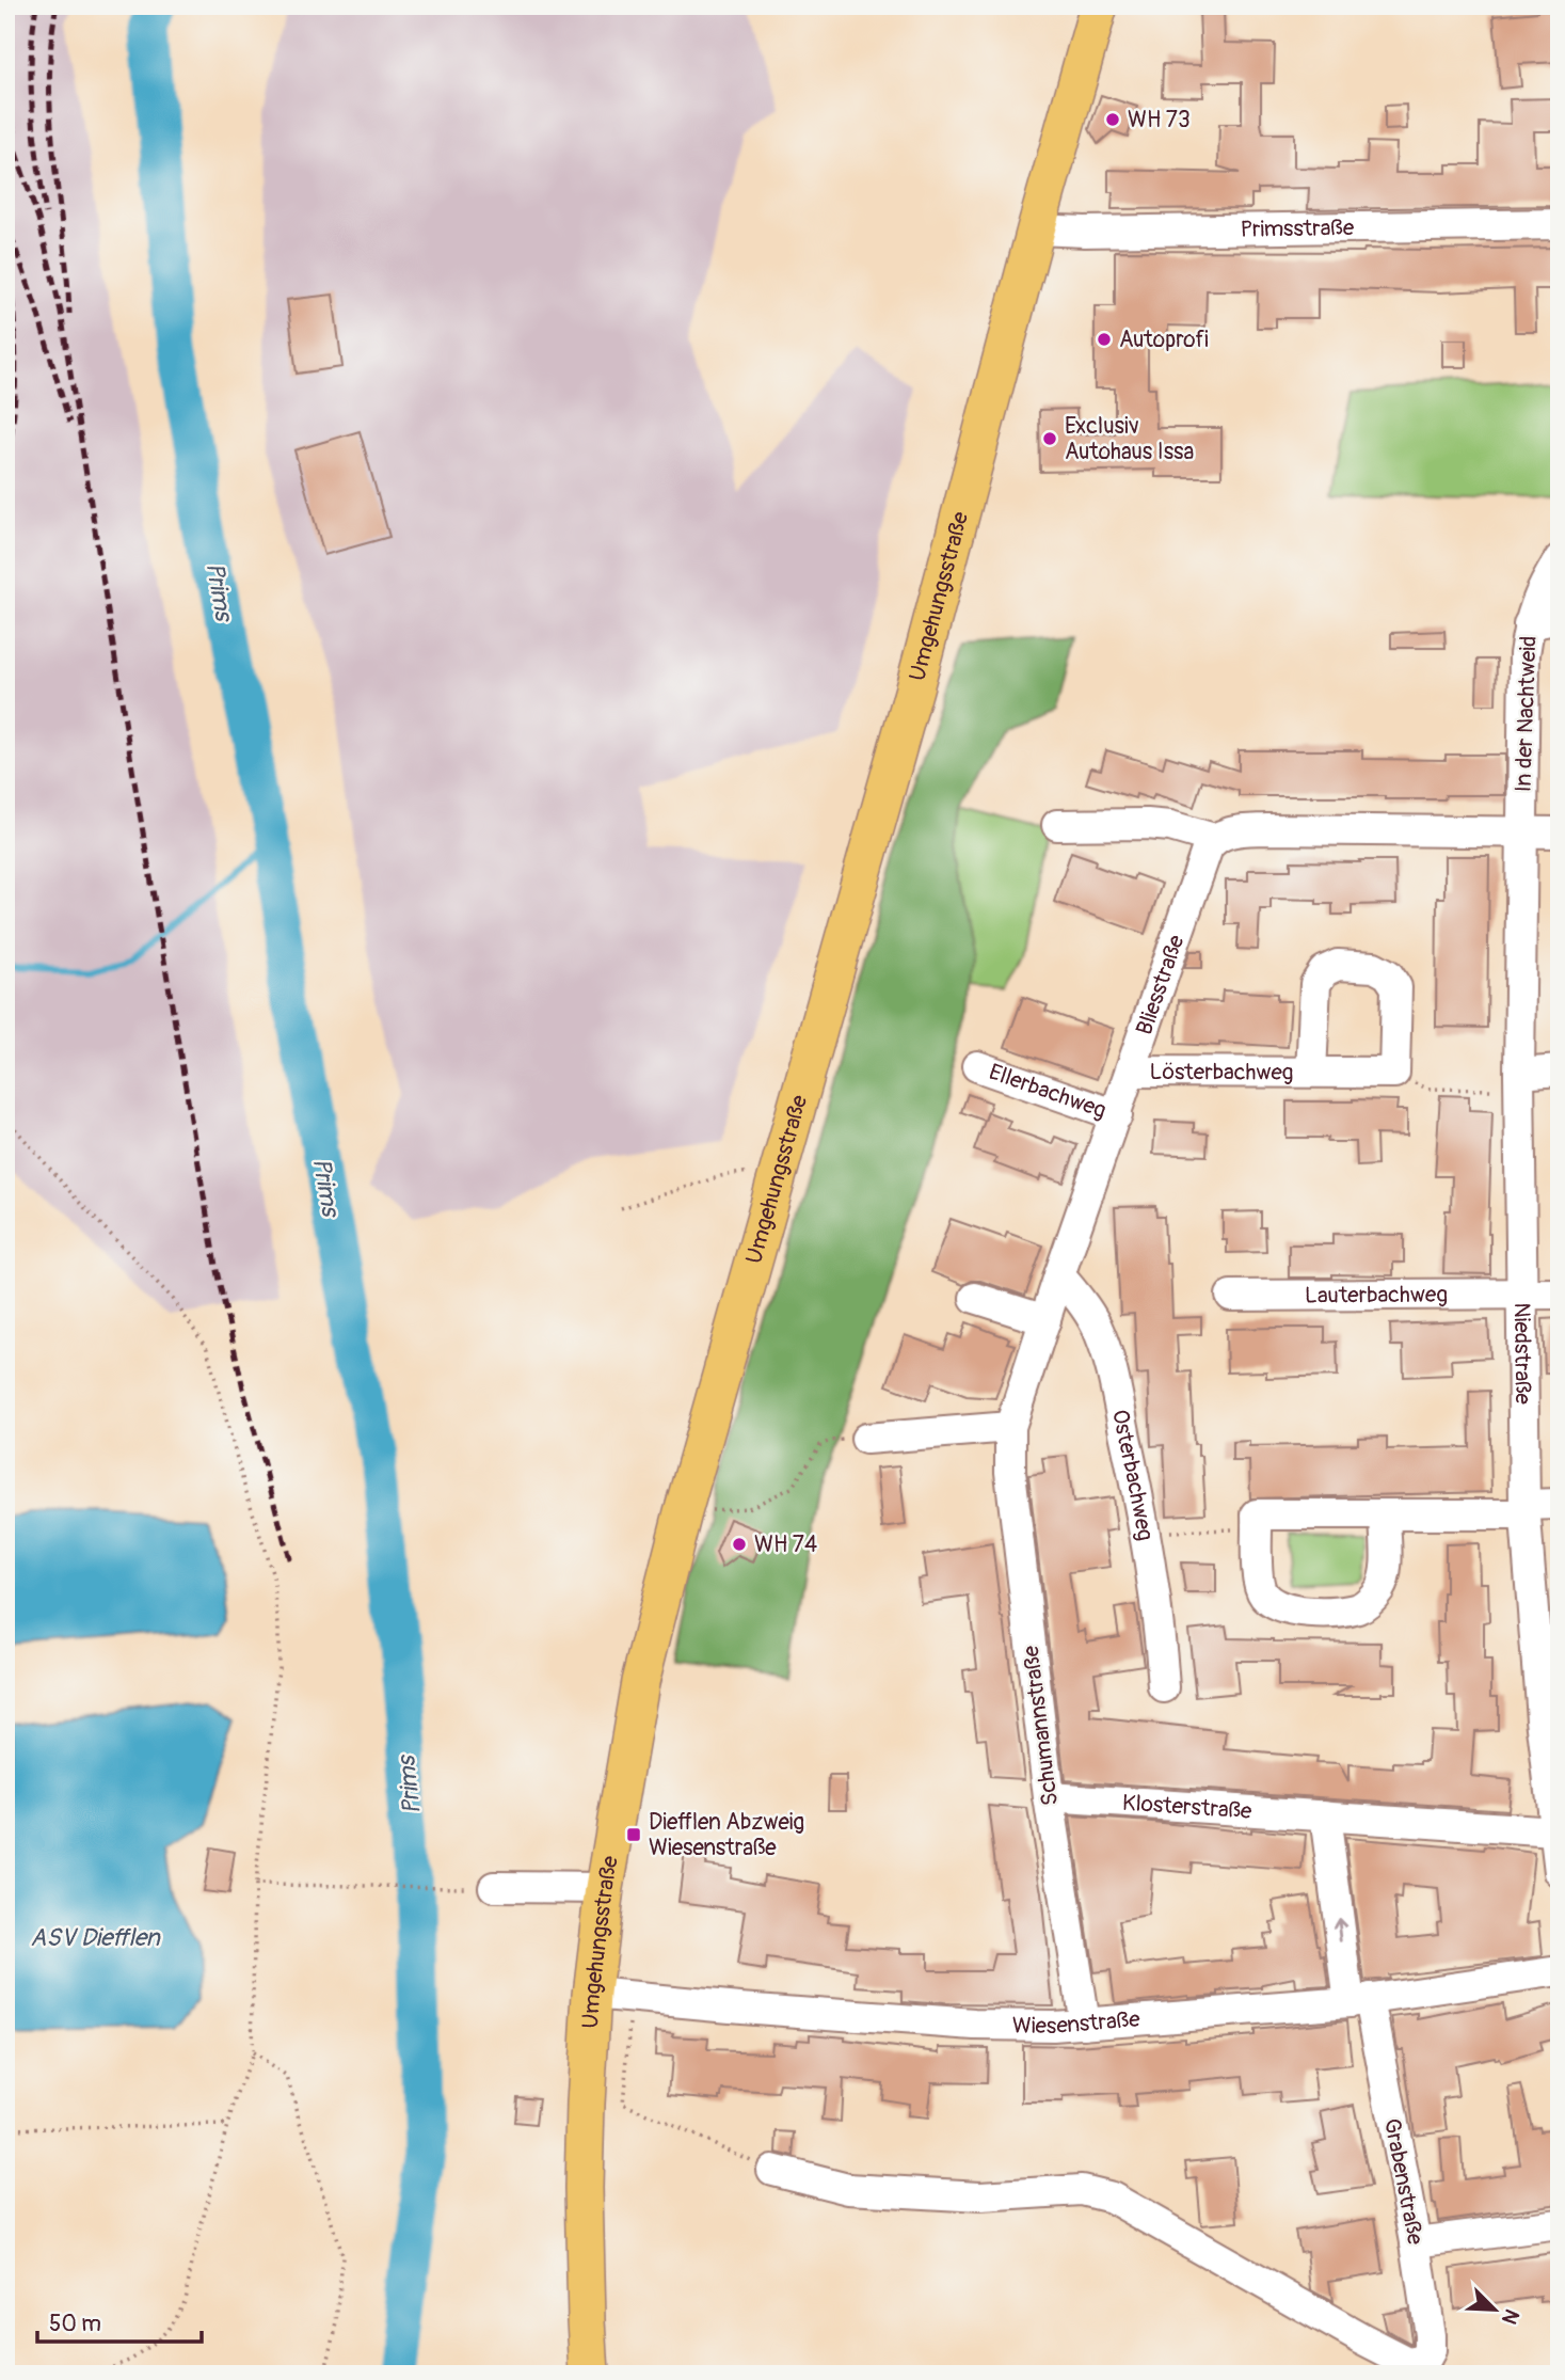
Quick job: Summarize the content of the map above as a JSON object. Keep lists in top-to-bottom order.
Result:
{
  "streets": {
    "main road": ["Umgehungsstraße"],
    "street": [
      "Primsstraße",
      "In der Nachtweid",
      "Bliesstraße",
      "Lösterbachweg",
      "Ellerbachweg",
      "Lauterbachweg",
      "Niedstraße",
      "Osterbachweg",
      "Schumannstraße",
      "Klosterstraße",
      "Wiesenstraße",
      "Grabenstraße"
    ]
  },
  "crossings": [
    ["Primsstraße", "Umgehungsstraße"],
    ["Umgehungsstraße", "Wiesenstraße"],
    ["In der Nachtweid", "Niedstraße"],
    ["Bliesstraße", "Lösterbachweg"],
    ["Bliesstraße", "Ellerbachweg"],
    ["Bliesstraße", "Osterbachweg"],
    ["Bliesstraße", "Schumannstraße"],
    ["Lauterbachweg", "Niedstraße"],
    ["Niedstraße", "Klosterstraße"],
    ["Schumannstraße", "Klosterstraße"],
    ["Schumannstraße", "Wiesenstraße"],
    ["Wiesenstraße", "Grabenstraße"]
  ],
  "water": ["Prims", "ASV Diefflen"],
  "places": {
    "other": [
      "WH 73",
      "Autoprofi",
      "Exclusiv Autohaus Issa",
      "WH 74"
    ],
    "transit": ["Diefflen Abzweig Wiesenstraße"]
  },
  "scale_bar": "50 m",
  "north": "bottom right"
}
